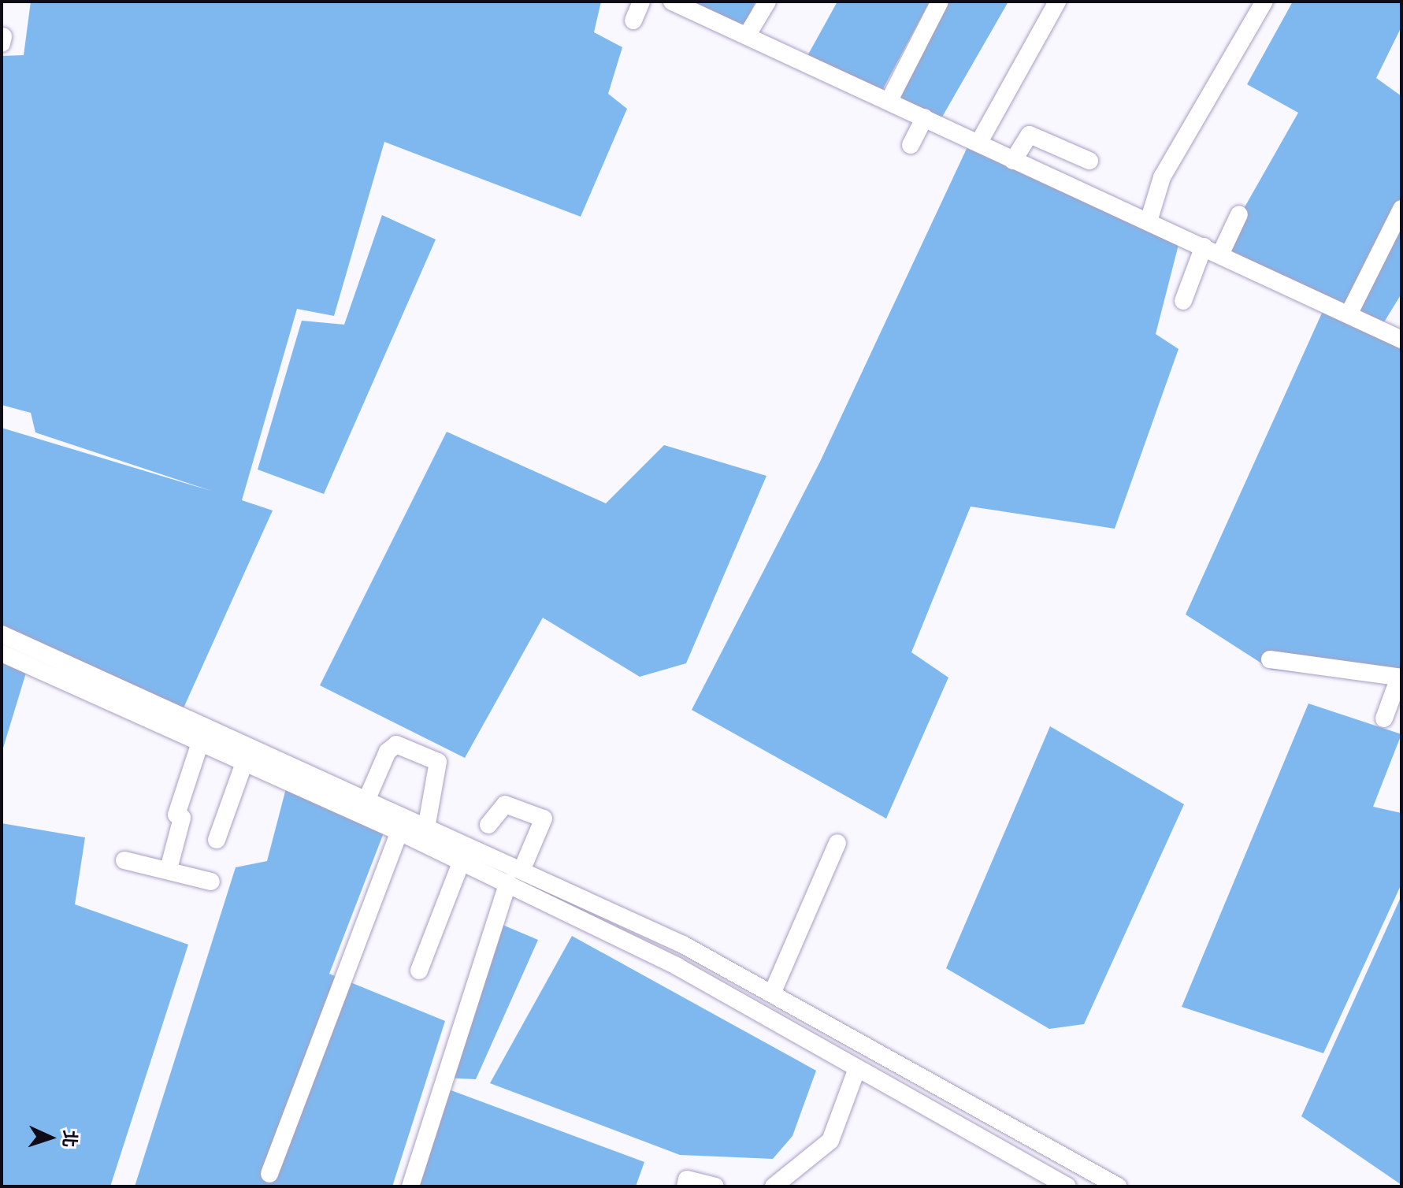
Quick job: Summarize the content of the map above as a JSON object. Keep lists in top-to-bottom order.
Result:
{
  "north": "right"
}
